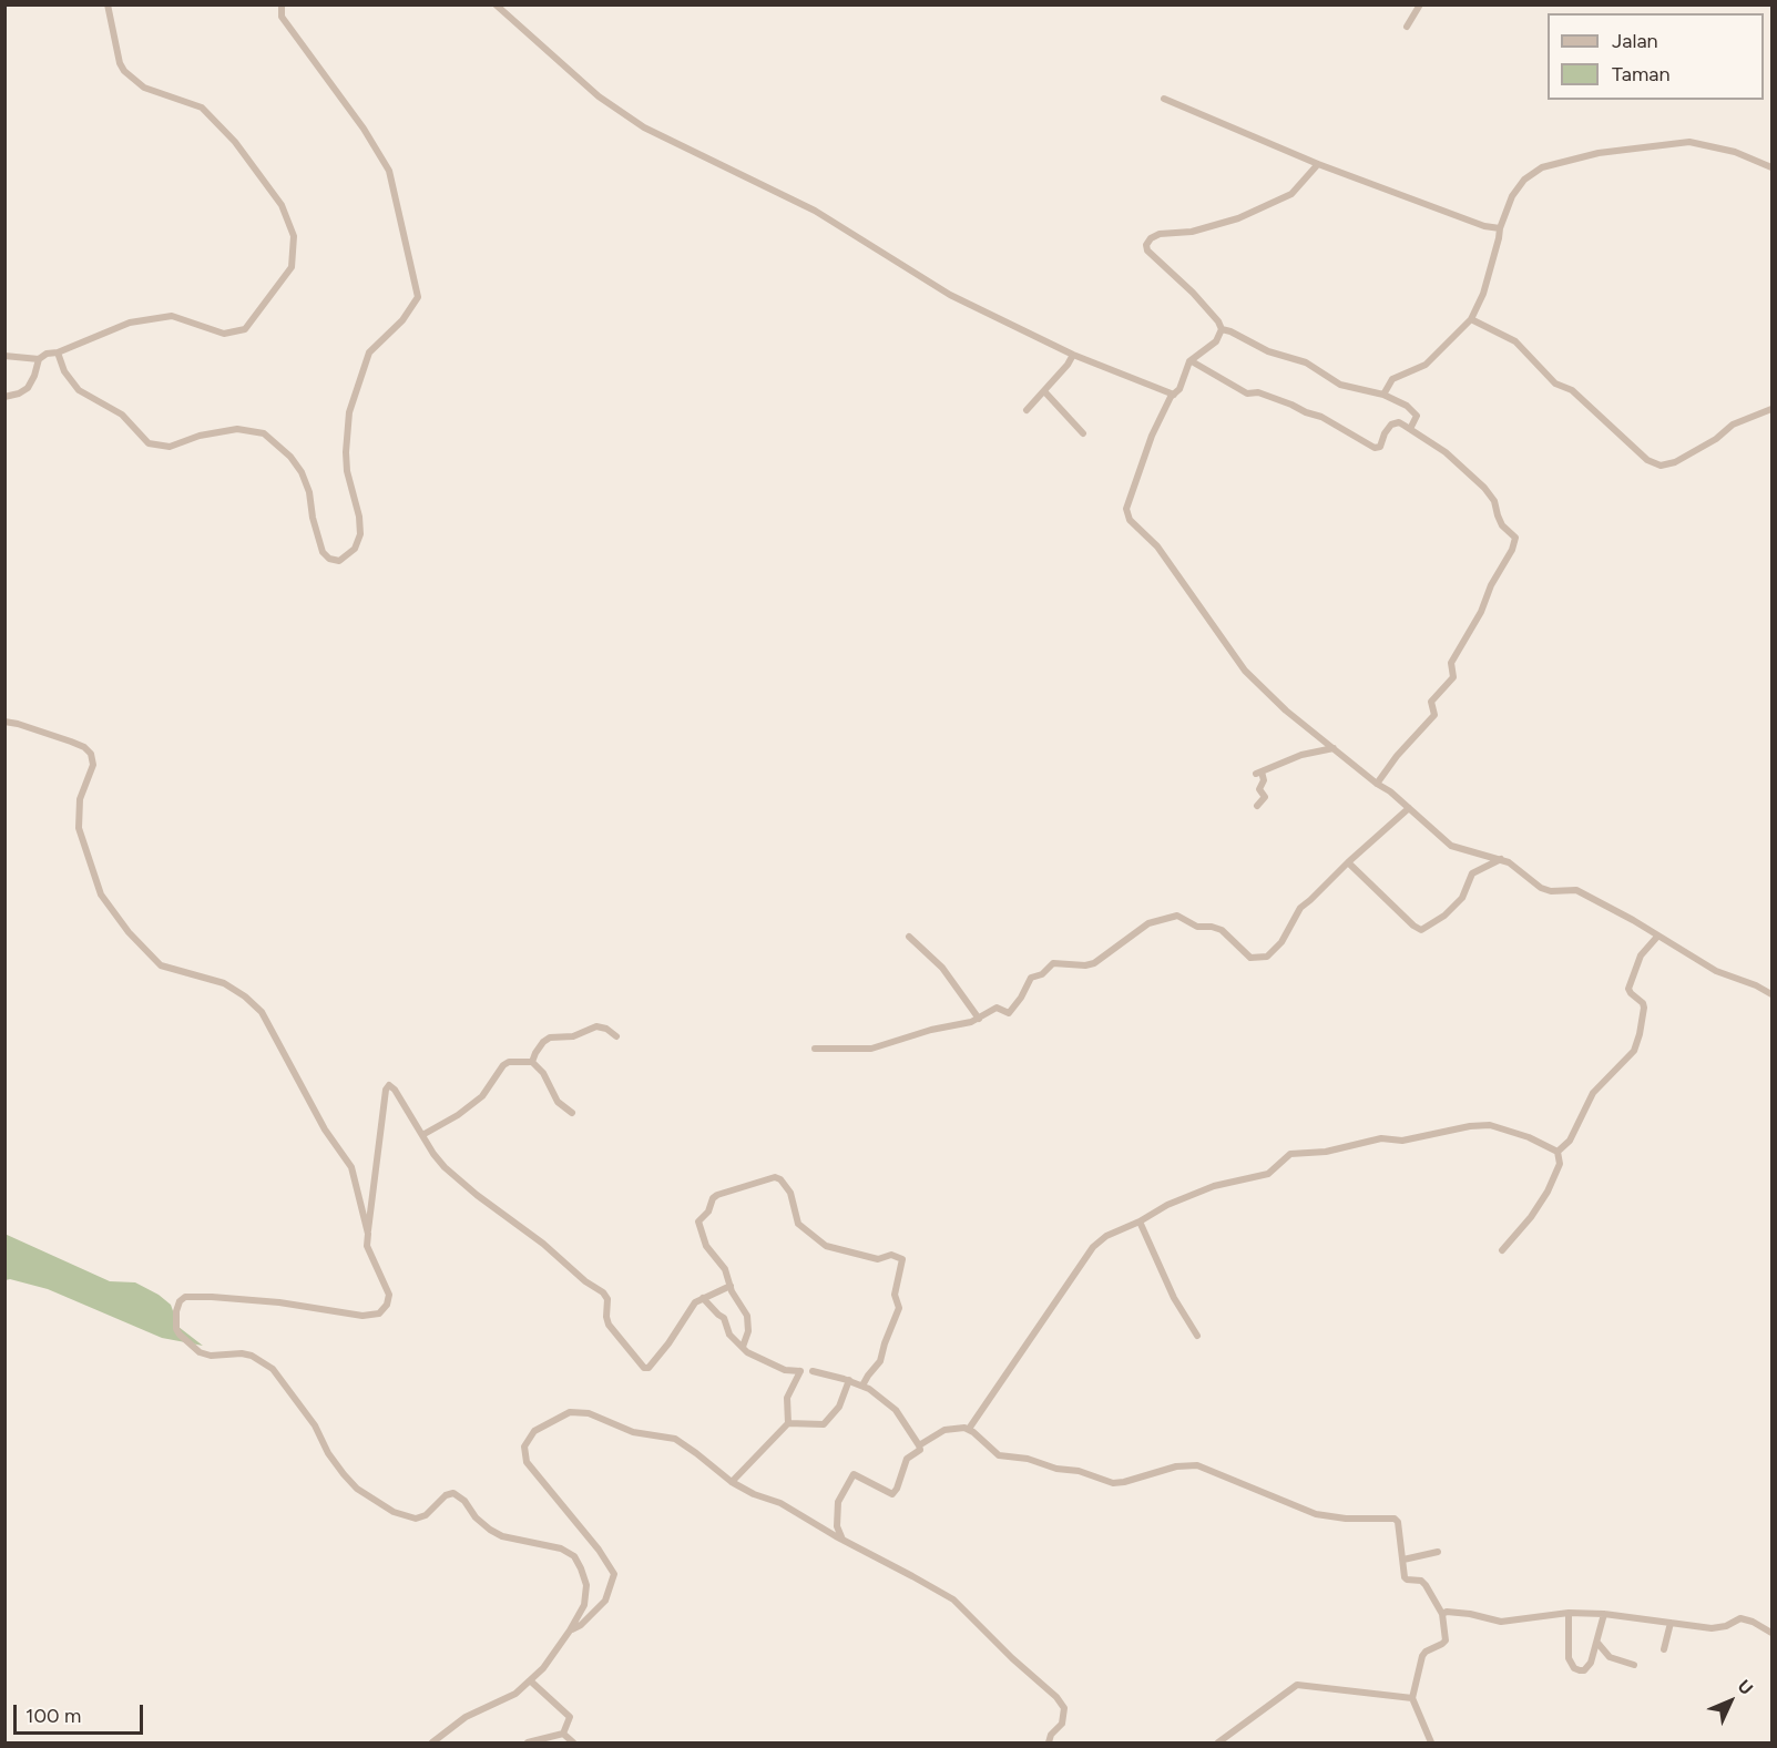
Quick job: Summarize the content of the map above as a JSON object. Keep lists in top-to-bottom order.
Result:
{
  "legend": ["Jalan", "Taman"],
  "scale_bar": "100 m",
  "north": "top right"
}
